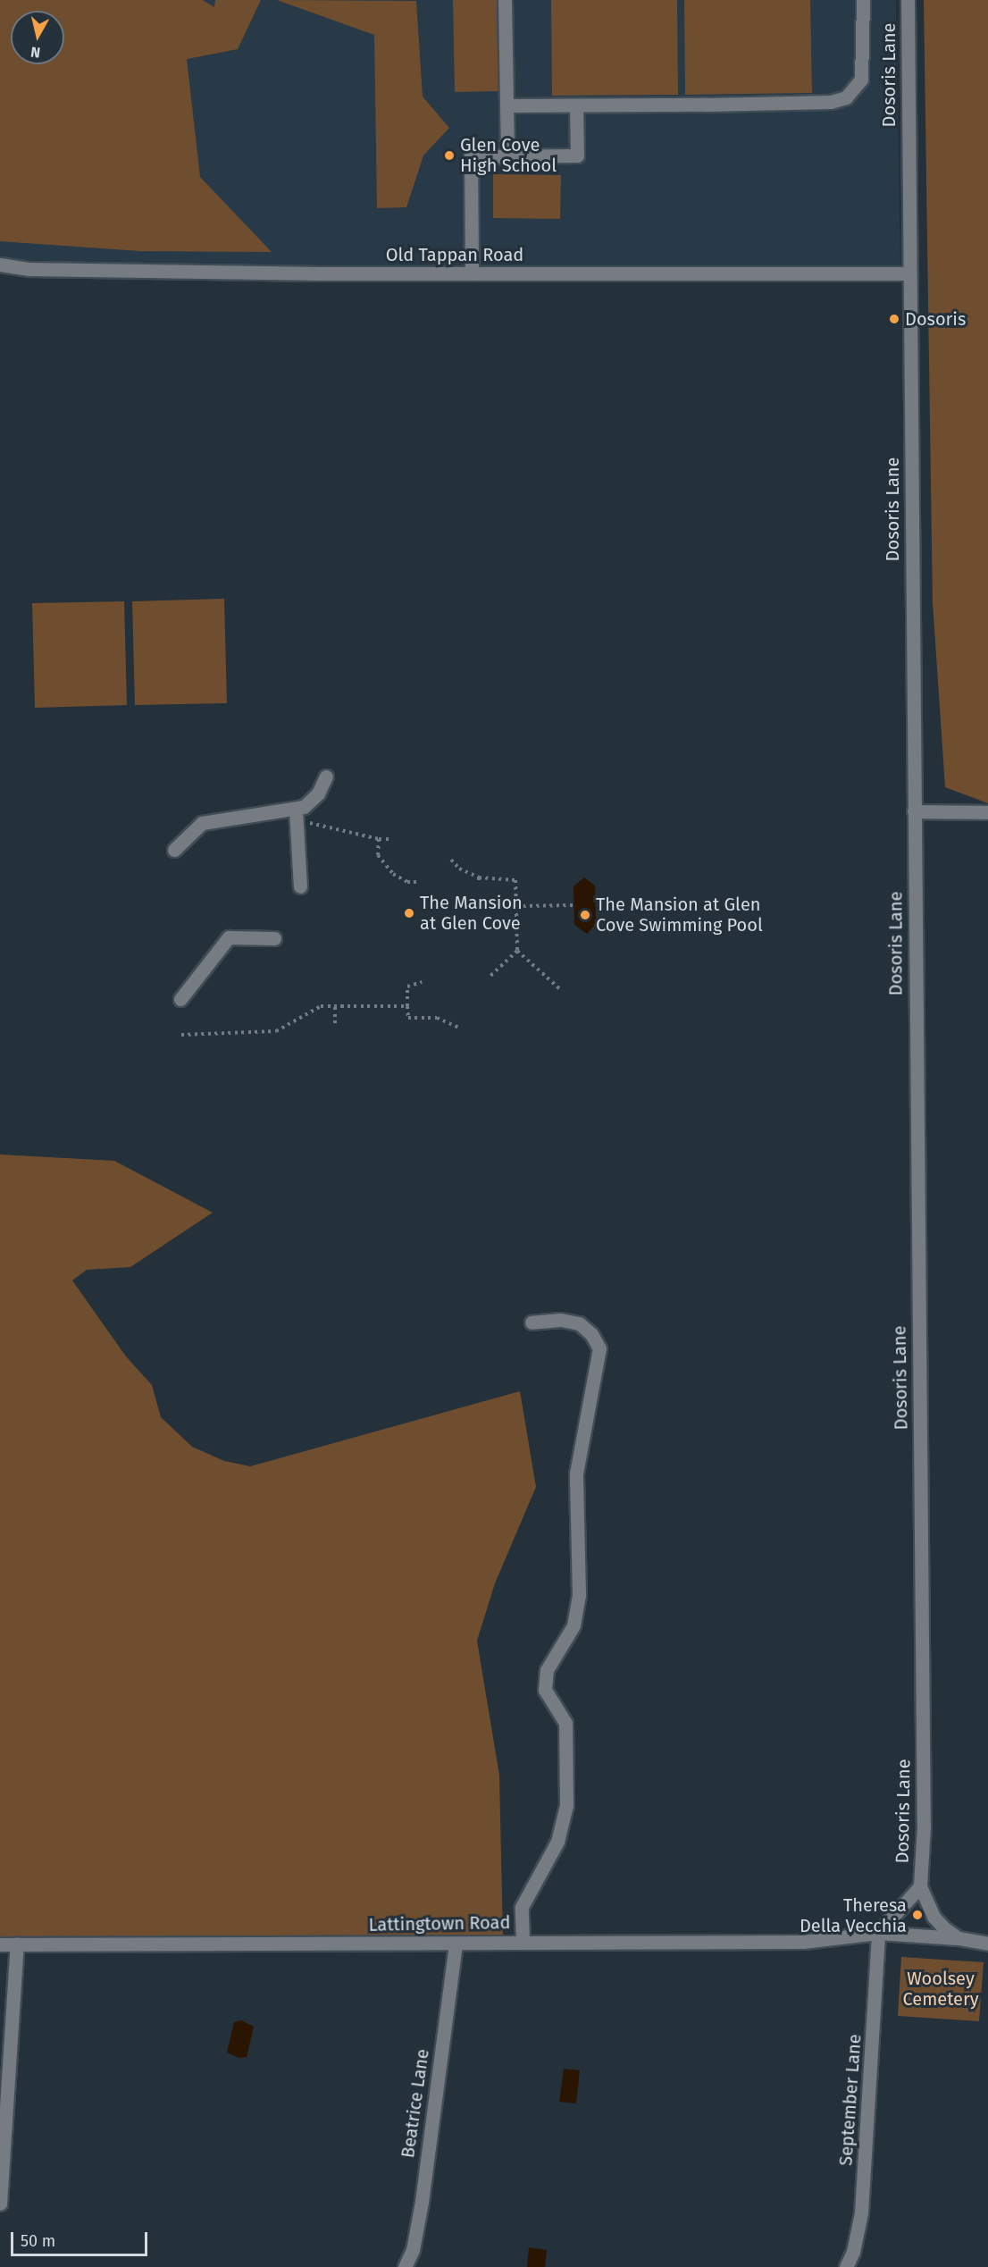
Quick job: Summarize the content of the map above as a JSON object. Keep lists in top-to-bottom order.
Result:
{
  "streets": {
    "street": [
      "Dosoris Lane",
      "Old Tappan Road",
      "Lattingtown Road",
      "September Lane",
      "Beatrice Lane"
    ]
  },
  "crossings": [
    ["Dosoris Lane", "Old Tappan Road"],
    ["Lattingtown Road", "September Lane"],
    ["Lattingtown Road", "Beatrice Lane"]
  ],
  "parks": ["Woolsey Cemetery"],
  "places": [
    "Glen Cove High School",
    "Dosoris",
    "The Mansion at Glen Cove",
    "The Mansion at Glen Cove Swimming Pool",
    "Theresa Della Vecchia"
  ],
  "scale_bar": "50 m",
  "north": "bottom"
}
